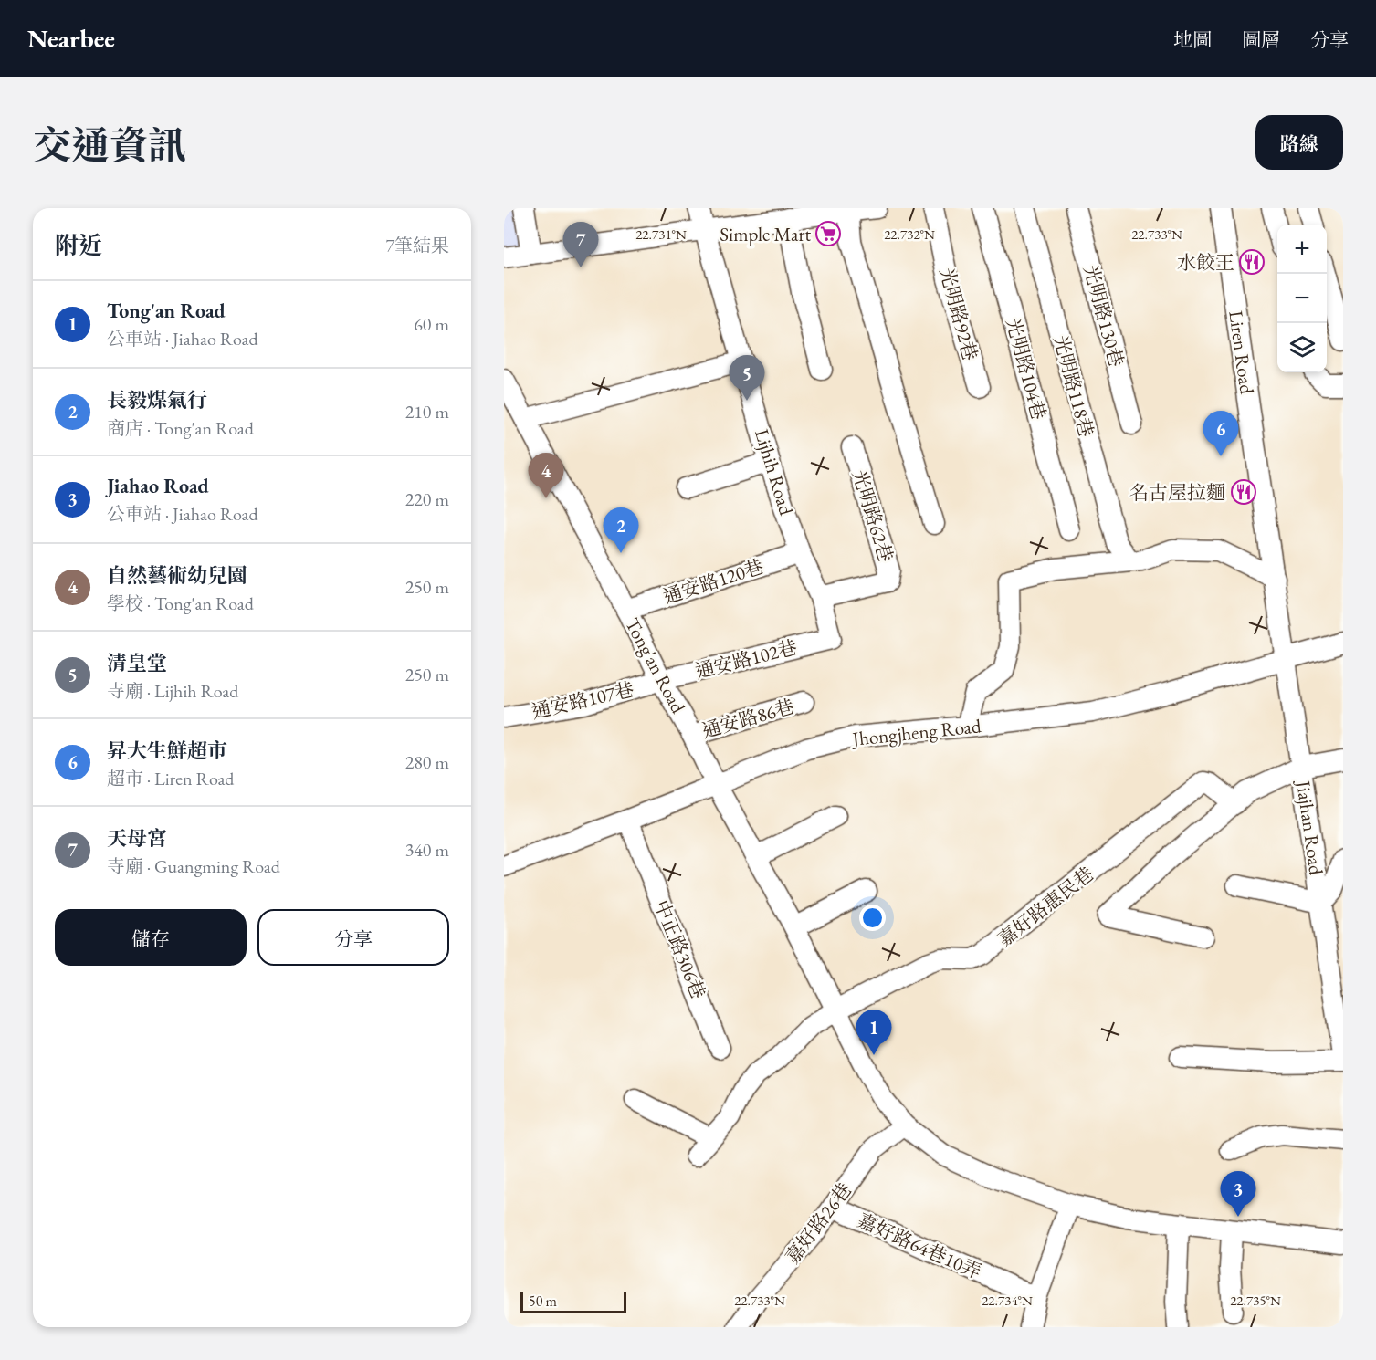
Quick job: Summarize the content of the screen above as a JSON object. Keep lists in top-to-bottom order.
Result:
{
  "streets": {
    "street": [
      "光明路92巷",
      "光明路130巷",
      "Liren Road",
      "光明路104巷",
      "光明路118巷",
      "Lijhih Road",
      "光明路62巷",
      "通安路120巷",
      "通安路102巷",
      "Tong'an Road",
      "通安路107巷",
      "通安路86巷",
      "Jhongjheng Road",
      "Jiajhan Road",
      "嘉好路惠民巷",
      "中正路306巷",
      "嘉好路26巷",
      "嘉好路64巷10弄"
    ]
  },
  "crossings": [
    ["Liren Road", "Jhongjheng Road"],
    ["Liren Road", "Jiajhan Road"],
    ["Lijhih Road", "光明路62巷"],
    ["Lijhih Road", "通安路120巷"],
    ["Lijhih Road", "通安路102巷"],
    ["通安路120巷", "Tong'an Road"],
    ["通安路102巷", "Tong'an Road"],
    ["通安路102巷", "通安路107巷"],
    ["Tong'an Road", "通安路107巷"],
    ["Tong'an Road", "通安路86巷"],
    ["Tong'an Road", "Jhongjheng Road"],
    ["Tong'an Road", "嘉好路惠民巷"],
    ["Tong'an Road", "嘉好路26巷"],
    ["Jhongjheng Road", "Jiajhan Road"],
    ["Jhongjheng Road", "中正路306巷"],
    ["嘉好路26巷", "嘉好路64巷10弄"]
  ],
  "places": {
    "supermarket": ["Simple Mart"],
    "restaurant": ["水餃王", "名古屋拉麵"]
  },
  "scale_bar": "50 m",
  "page": {
    "header": "Nearbee",
    "nav": ["地圖", "圖層", "分享"],
    "title": "交通資訊",
    "buttons": [
      "路線",
      ["儲存", "分享"]
    ],
    "heading": ["附近", "7筆結果"],
    "pins": [
      "7",
      "5",
      "6",
      "4",
      "2",
      "1",
      "3"
    ],
    "map_buttons": ["+", "−"],
    "list": [
      {
        "mark": "1",
        "name": "Tong'an Road",
        "note": "公車站 · Jiahao Road",
        "value": "60 m"
      },
      {
        "mark": "2",
        "name": "長毅煤氣行",
        "note": "商店 · Tong'an Road",
        "value": "210 m"
      },
      {
        "mark": "3",
        "name": "Jiahao Road",
        "note": "公車站 · Jiahao Road",
        "value": "220 m"
      },
      {
        "mark": "4",
        "name": "自然藝術幼兒園",
        "note": "學校 · Tong'an Road",
        "value": "250 m"
      },
      {
        "mark": "5",
        "name": "清皇堂",
        "note": "寺廟 · Lijhih Road",
        "value": "250 m"
      },
      {
        "mark": "6",
        "name": "昇大生鮮超市",
        "note": "超市 · Liren Road",
        "value": "280 m"
      },
      {
        "mark": "7",
        "name": "天母宮",
        "note": "寺廟 · Guangming Road",
        "value": "340 m"
      }
    ],
    "scale": "50 m"
  },
  "coordinates": [
    "22.731°N",
    "22.732°N",
    "22.733°N",
    "22.734°N",
    "22.735°N"
  ]
}
